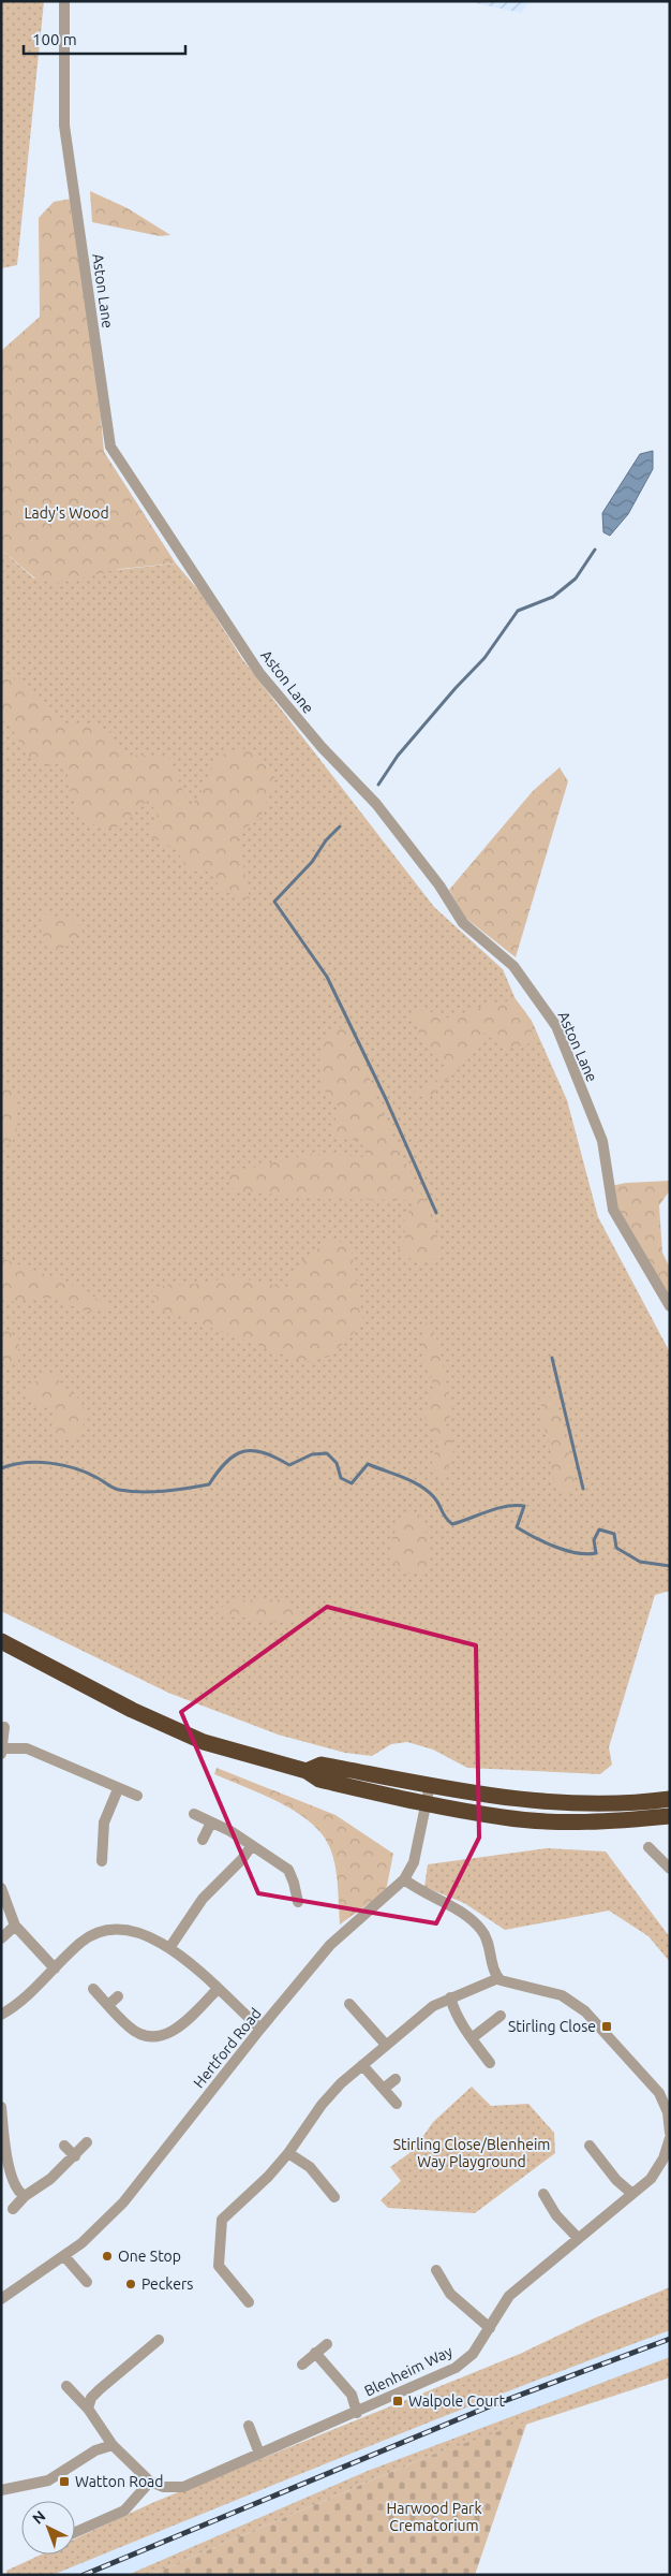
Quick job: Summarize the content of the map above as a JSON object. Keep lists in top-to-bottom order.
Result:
{
  "streets": {
    "street": ["Aston Lane", "Hertford Road", "Blenheim Way"]
  },
  "parks": ["Lady's Wood", "Stirling Close/Blenheim Way Playground", "Harwood Park Crematorium"],
  "places": {
    "transit": ["Stirling Close", "Walpole Court", "Watton Road"],
    "other": ["One Stop", "Peckers"]
  },
  "scale_bar": "100 m",
  "north": "top left"
}
